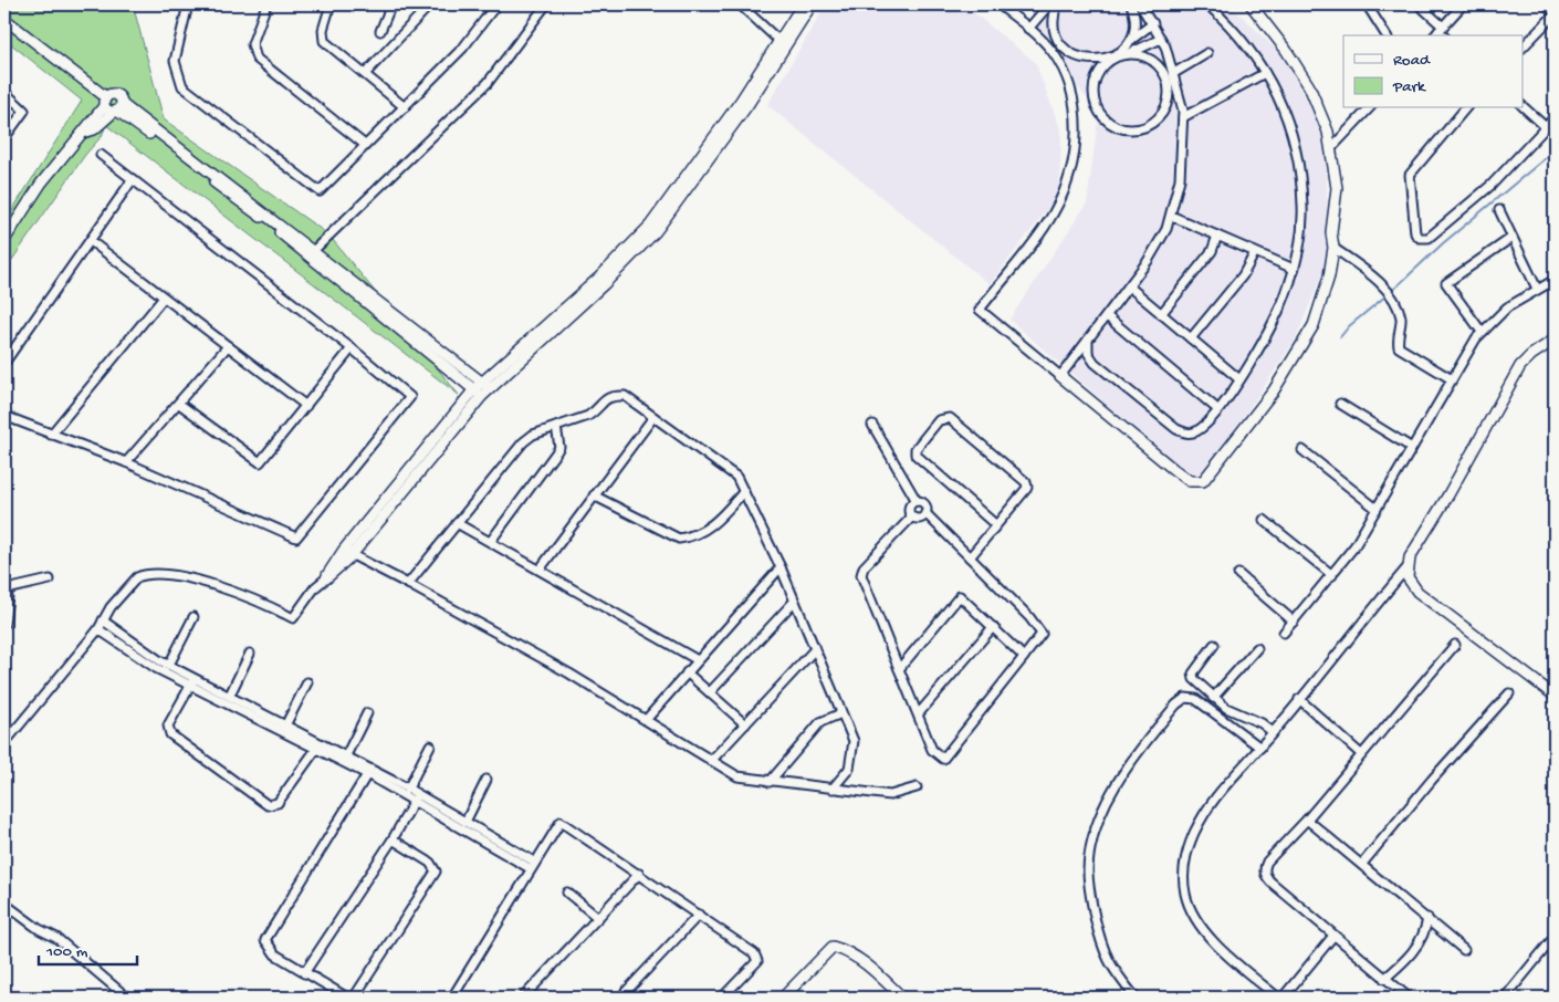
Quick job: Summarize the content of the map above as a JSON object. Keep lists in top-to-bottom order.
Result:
{
  "legend": ["Road", "Park"],
  "scale_bar": "100 m"
}
